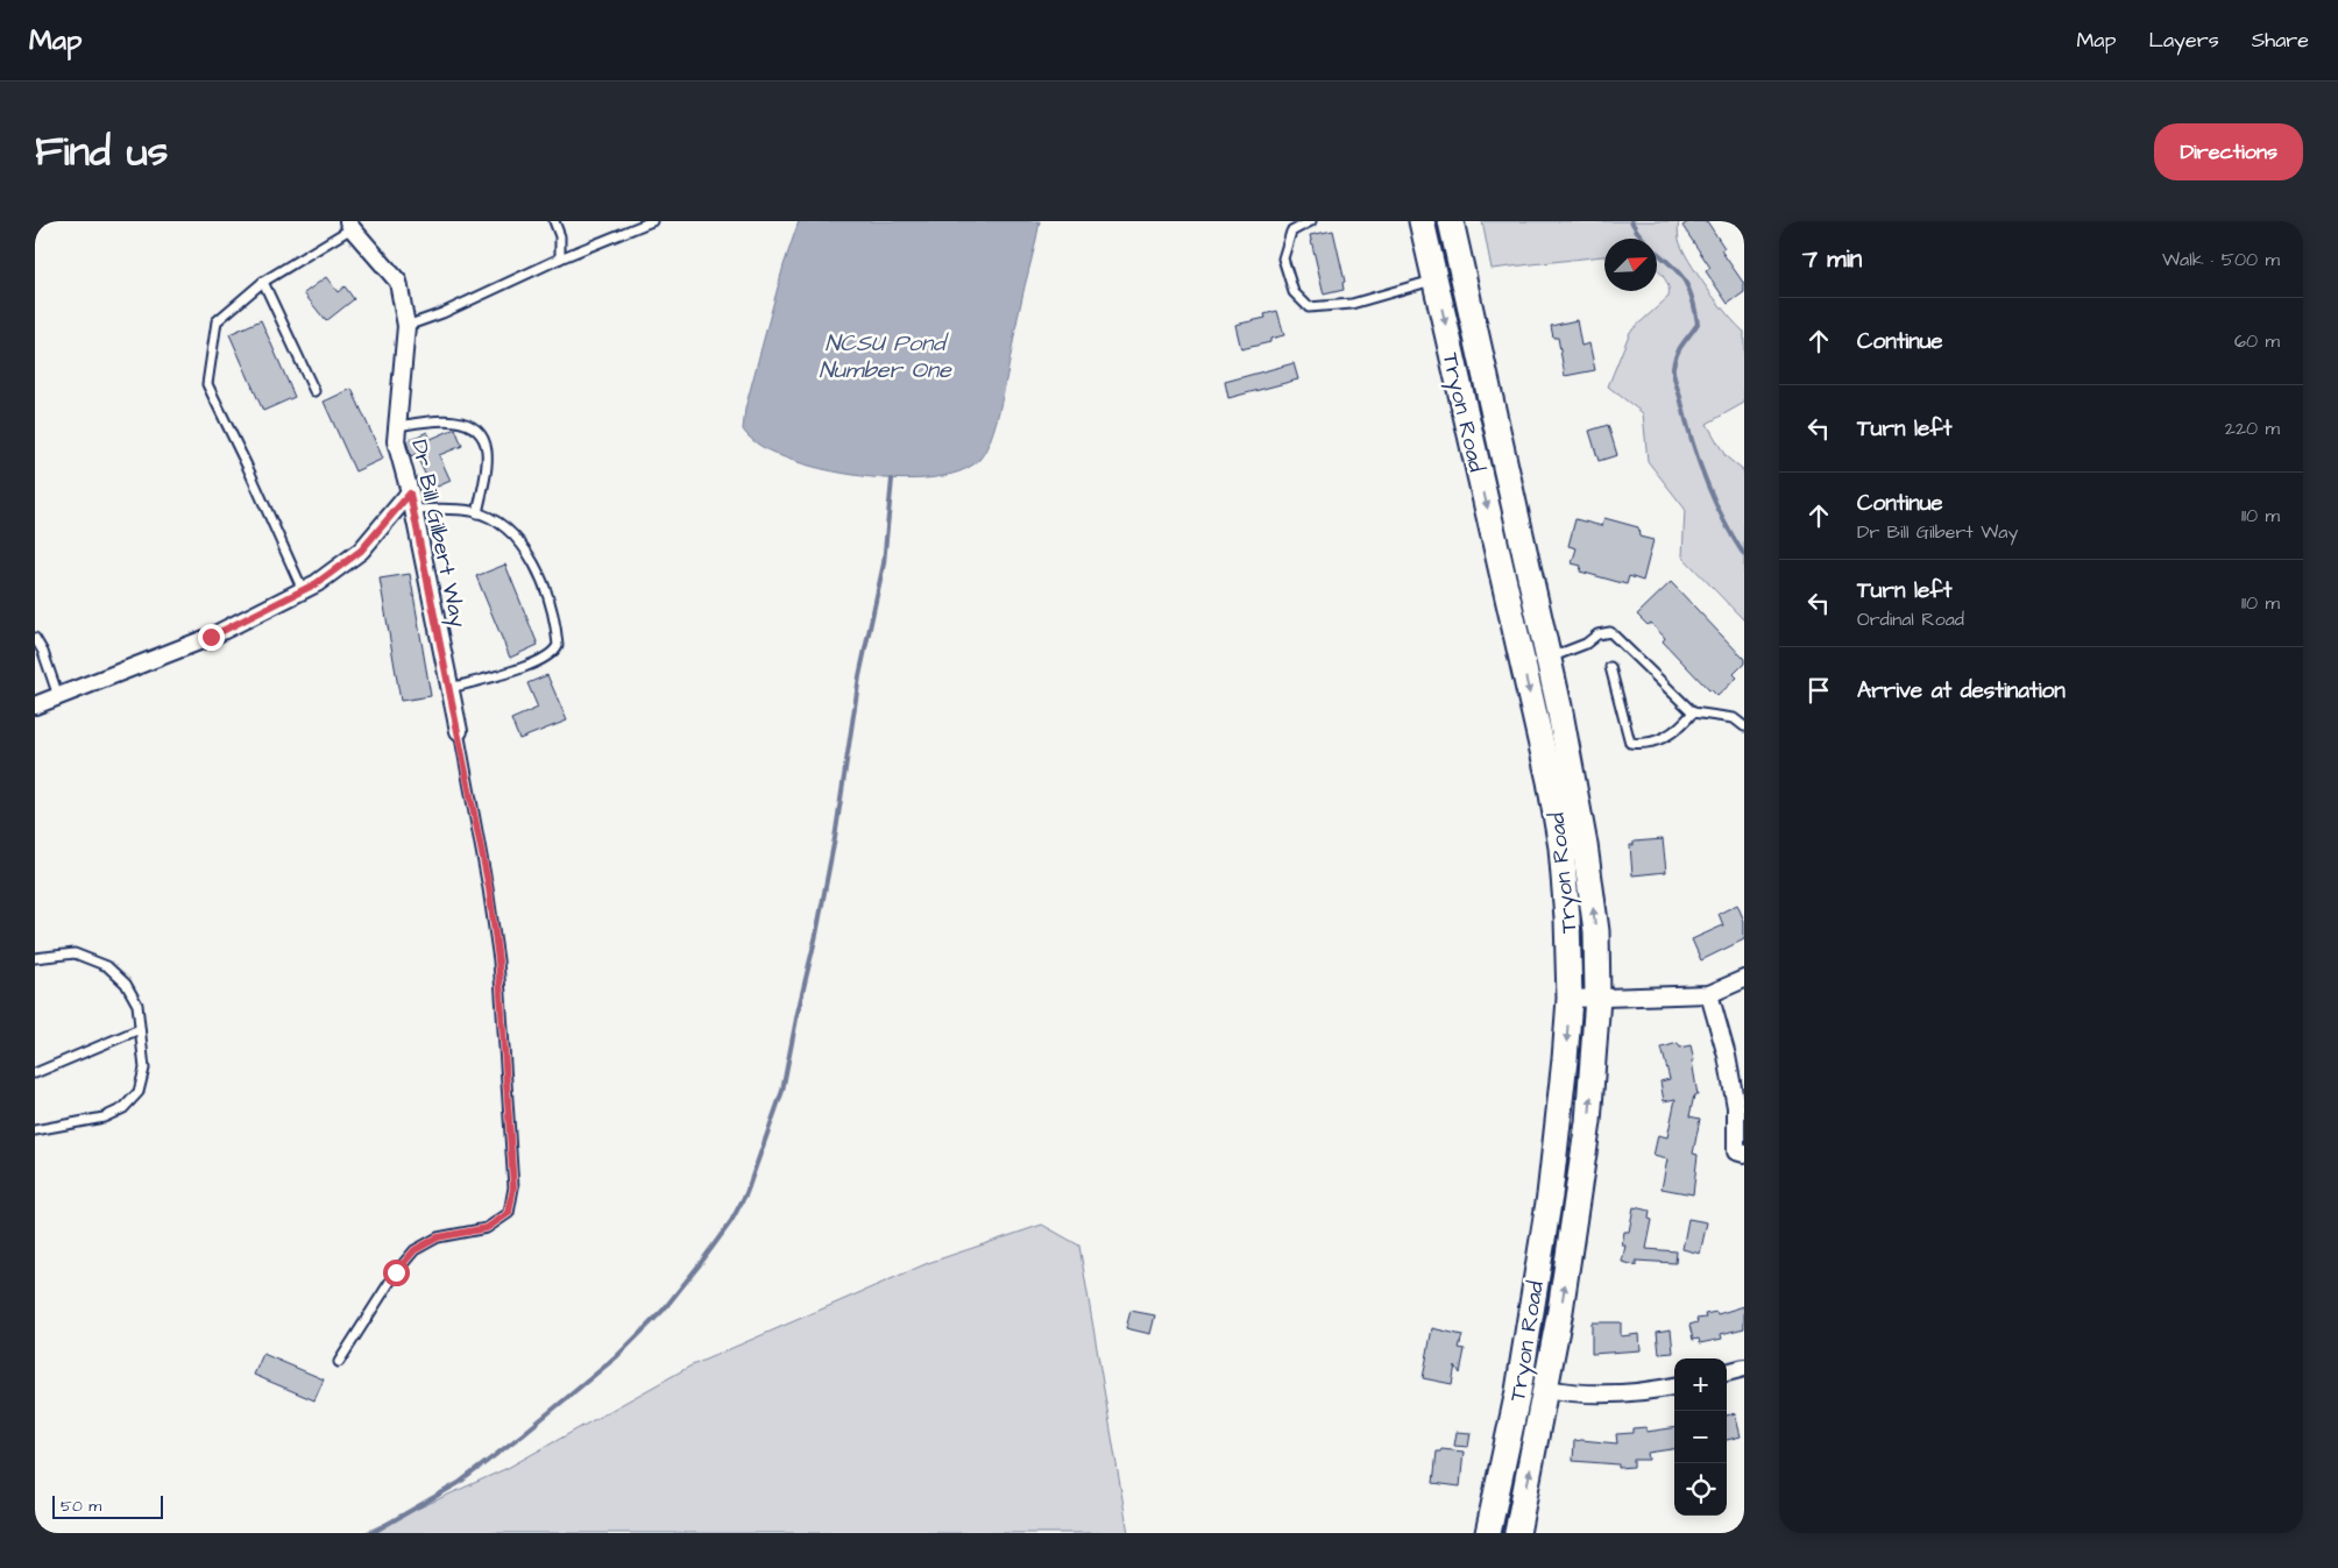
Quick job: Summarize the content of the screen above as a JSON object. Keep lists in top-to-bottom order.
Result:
{
  "streets": {
    "main road": ["Tryon Road"],
    "street": ["Dr Bill Gilbert Way"]
  },
  "water": ["NCSU Pond Number One"],
  "scale_bar": "50 m",
  "north": "top right",
  "page": {
    "header": "Map",
    "nav": ["Map", "Layers", "Share"],
    "title": "Find us",
    "buttons": "Directions",
    "heading": ["7 min", "Walk · 500 m"],
    "list": [
      ["Continue", "60 m"],
      ["Turn left", "220 m"],
      ["Continue", "Dr Bill Gilbert Way", "110 m"],
      ["Turn left", "Ordinal Road", "110 m"],
      "Arrive at destination"
    ],
    "map_buttons": ["+", "−"],
    "scale": "50 m"
  }
}
